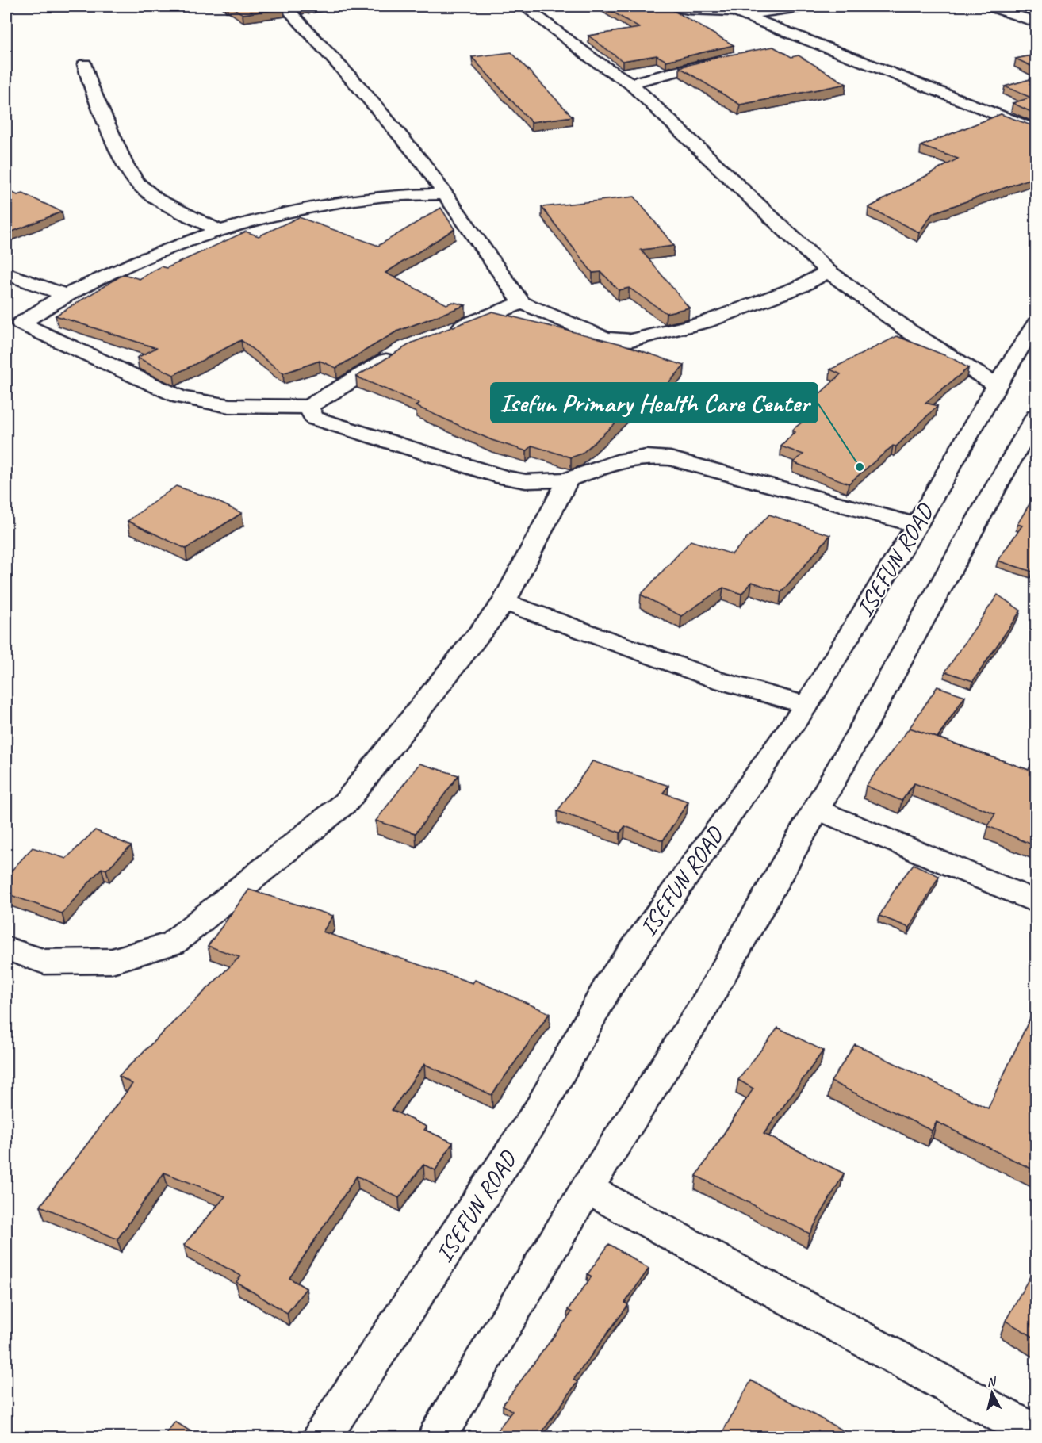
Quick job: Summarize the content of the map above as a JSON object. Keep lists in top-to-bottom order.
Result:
{
  "streets": {
    "street": ["ISEFUN ROAD"]
  },
  "places": ["Isefun Primary Health Care Center"],
  "north": "top"
}
